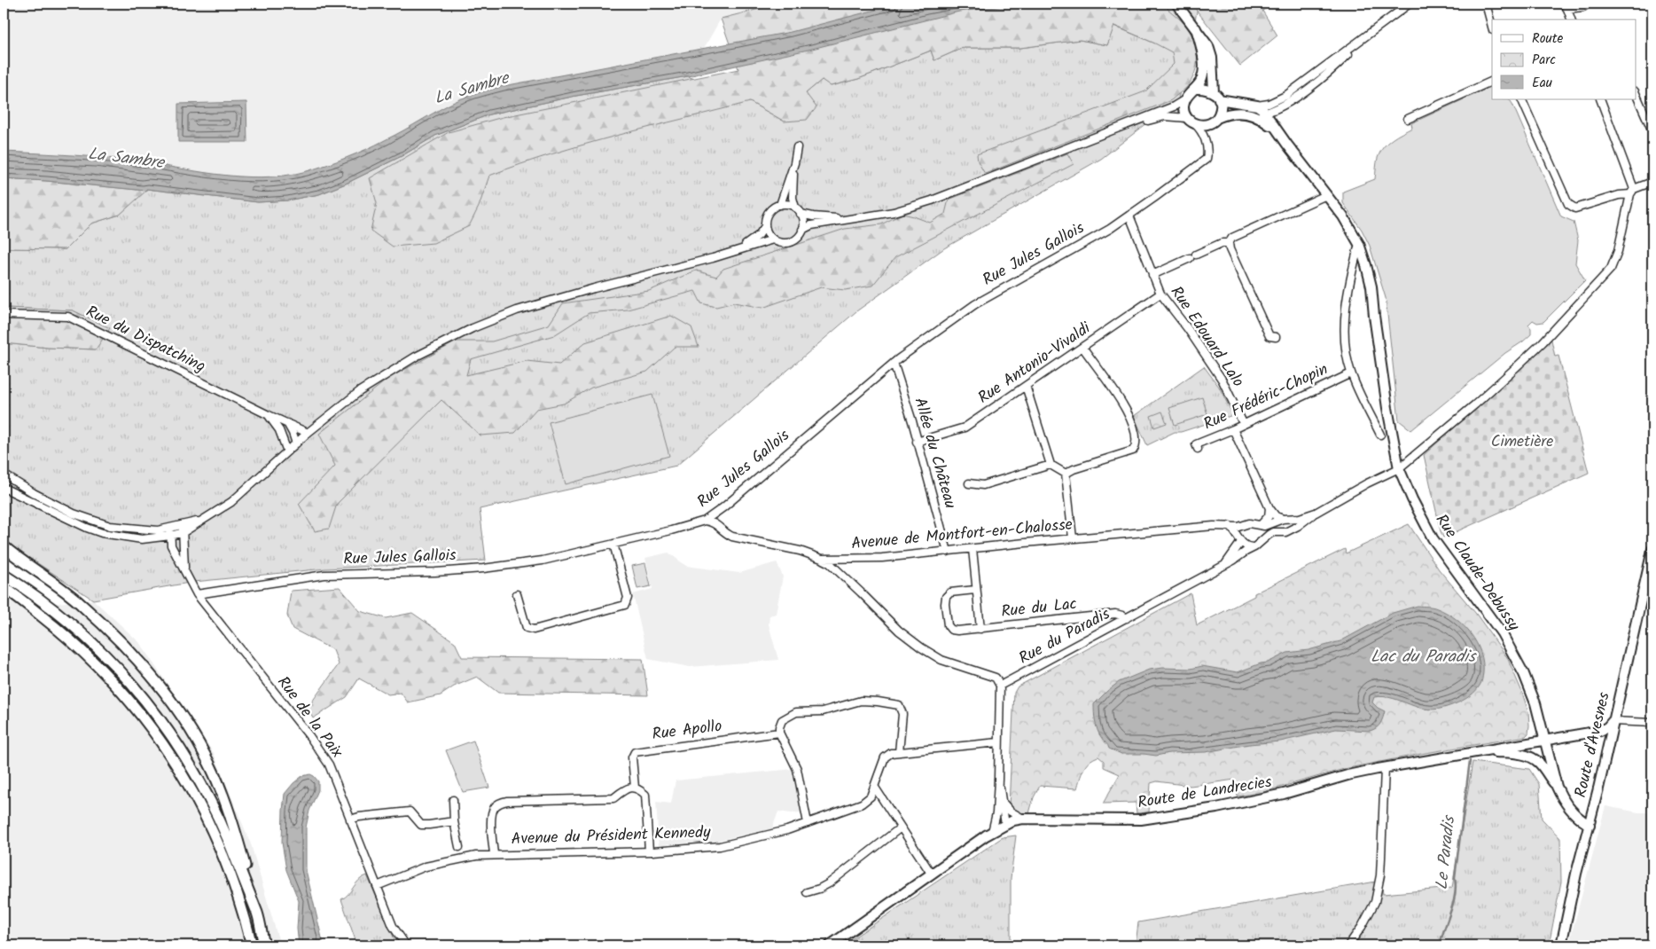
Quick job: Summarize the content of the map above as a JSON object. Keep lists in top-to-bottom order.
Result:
{
  "streets": {
    "main road": ["Rue Claude-Debussy", "Route d'Avesnes", "Route de Landrecies"],
    "street": [
      "Rue Jules Gallois",
      "Rue Edouard Lalo",
      "Rue du Dispatching",
      "Rue Antonio-Vivaldi",
      "Rue Frédéric-Chopin",
      "Allée du Château",
      "Avenue de Montfort-en-Chalosse",
      "Rue du Lac",
      "Rue du Paradis",
      "Rue de la Paix",
      "Rue Apollo",
      "Avenue du Président Kennedy"
    ]
  },
  "crossings": [
    ["Rue Jules Gallois", "Rue Edouard Lalo"],
    ["Rue Jules Gallois", "Allée du Château"],
    ["Rue Jules Gallois", "Avenue de Montfort-en-Chalosse"],
    ["Rue Jules Gallois", "Rue de la Paix"],
    ["Rue Edouard Lalo", "Rue Antonio-Vivaldi"],
    ["Rue Edouard Lalo", "Rue Frédéric-Chopin"],
    ["Rue Antonio-Vivaldi", "Allée du Château"],
    ["Allée du Château", "Avenue de Montfort-en-Chalosse"],
    ["Avenue de Montfort-en-Chalosse", "Rue du Lac"],
    ["Avenue de Montfort-en-Chalosse", "Rue du Paradis"],
    ["Rue Claude-Debussy", "Route d'Avesnes"],
    ["Rue Claude-Debussy", "Route de Landrecies"],
    ["Rue du Lac", "Rue du Paradis"],
    ["Rue de la Paix", "Avenue du Président Kennedy"],
    ["Route d'Avesnes", "Route de Landrecies"]
  ],
  "water": ["La Sambre", "Lac du Paradis", "Le Paradis"],
  "parks": ["Cimetière"],
  "legend": ["Route", "Parc", "Eau"]
}
